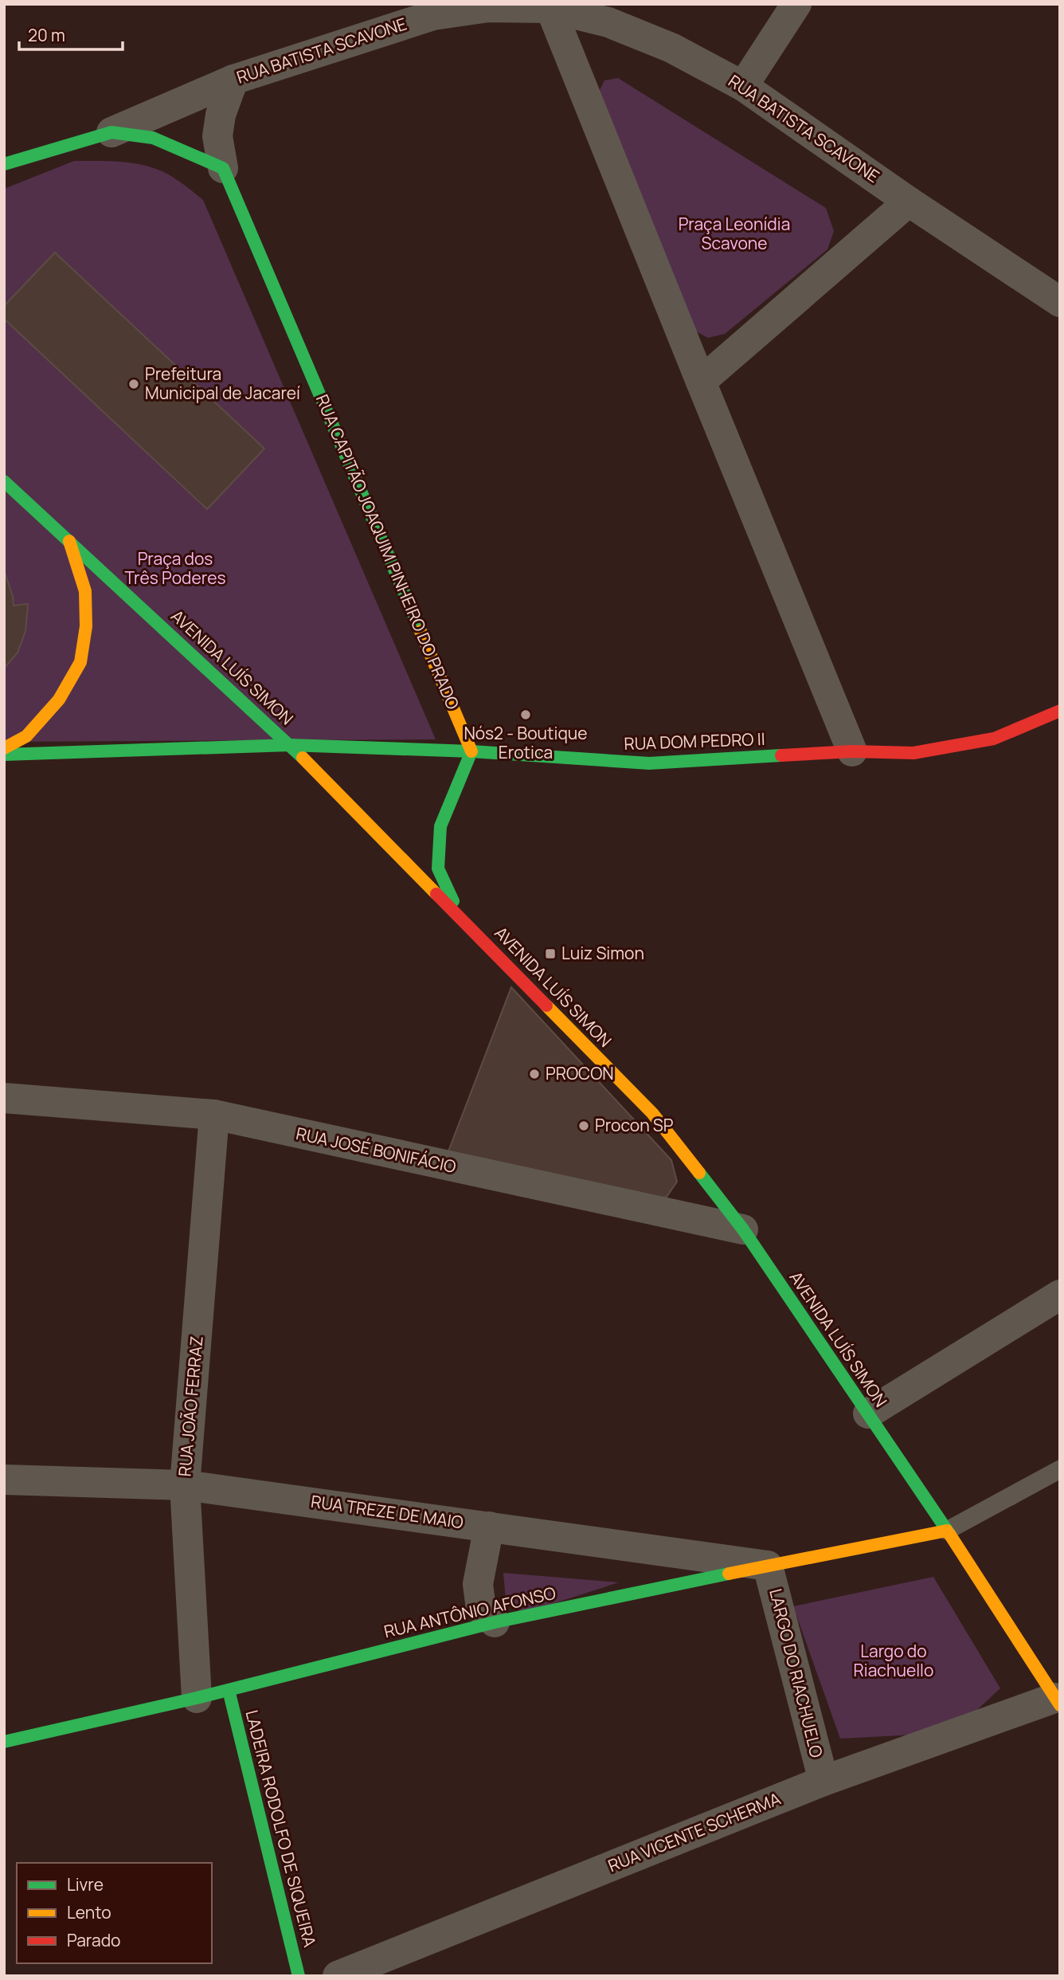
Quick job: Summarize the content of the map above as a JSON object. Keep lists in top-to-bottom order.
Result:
{
  "streets": {
    "main road": [
      "RUA CAPITÃO JOAQUIM PINHEIRO DO PRADO",
      "AVENIDA LUÍS SIMON",
      "RUA DOM PEDRO II",
      "RUA ANTÔNIO AFONSO",
      "LADEIRA RODOLFO DE SIQUEIRA"
    ],
    "street": [
      "RUA BATISTA SCAVONE",
      "RUA JOSÉ BONIFÁCIO",
      "RUA JOÃO FERRAZ",
      "RUA TREZE DE MAIO",
      "LARGO DO RIACHUELO",
      "RUA VICENTE SCHERMA"
    ]
  },
  "crossings": [
    ["RUA BATISTA SCAVONE", "RUA CAPITÃO JOAQUIM PINHEIRO DO PRADO"],
    ["RUA CAPITÃO JOAQUIM PINHEIRO DO PRADO", "RUA DOM PEDRO II"],
    ["AVENIDA LUÍS SIMON", "RUA DOM PEDRO II"],
    ["AVENIDA LUÍS SIMON", "RUA JOSÉ BONIFÁCIO"],
    ["AVENIDA LUÍS SIMON", "RUA ANTÔNIO AFONSO"],
    ["AVENIDA LUÍS SIMON", "RUA VICENTE SCHERMA"],
    ["RUA JOSÉ BONIFÁCIO", "RUA JOÃO FERRAZ"],
    ["RUA JOÃO FERRAZ", "RUA TREZE DE MAIO"],
    ["RUA JOÃO FERRAZ", "RUA ANTÔNIO AFONSO"],
    ["RUA TREZE DE MAIO", "RUA ANTÔNIO AFONSO"],
    ["RUA TREZE DE MAIO", "LARGO DO RIACHUELO"],
    ["RUA ANTÔNIO AFONSO", "LARGO DO RIACHUELO"],
    ["RUA ANTÔNIO AFONSO", "LADEIRA RODOLFO DE SIQUEIRA"],
    ["LARGO DO RIACHUELO", "RUA VICENTE SCHERMA"]
  ],
  "parks": ["Praça Leonídia Scavone", "Praça dos Três Poderes", "Largo do Riachuello"],
  "places": {
    "other": [
      "Prefeitura Municipal de Jacareí",
      "Nós2 - Boutique Erotica",
      "PROCON",
      "Procon SP"
    ],
    "transit": ["Luiz Simon"]
  },
  "legend": ["Livre", "Lento", "Parado"],
  "scale_bar": "20 m"
}
